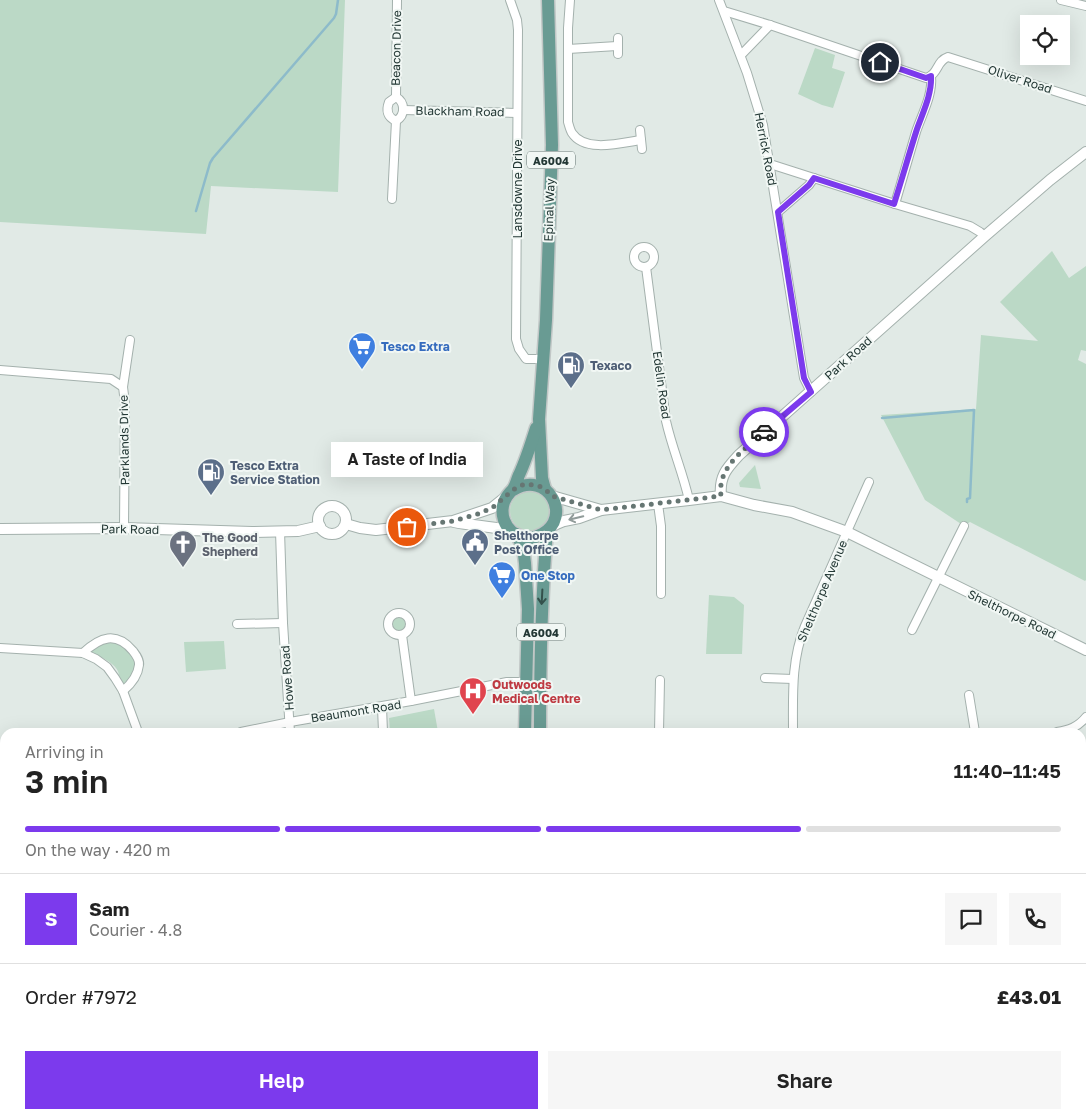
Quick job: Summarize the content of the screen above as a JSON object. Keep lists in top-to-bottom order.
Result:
{
  "streets": {
    "main road": ["A6004", "Epinal Way"],
    "street": [
      "Beacon Drive",
      "Oliver Road",
      "Blackham Road",
      "Herrick Road",
      "Lansdowne Drive",
      "Park Road",
      "Edelin Road",
      "Parklands Drive",
      "Shelthorpe Avenue",
      "Shelthorpe Road",
      "Howe Road",
      "Beaumont Road"
    ]
  },
  "crossings": [
    ["Beacon Drive", "Blackham Road"],
    ["Blackham Road", "Lansdowne Drive"],
    ["Herrick Road", "Park Road"],
    ["A6004", "Epinal Way"],
    ["A6004", "Beaumont Road"],
    ["Lansdowne Drive", "Epinal Way"],
    ["Park Road", "Parklands Drive"],
    ["Park Road", "Shelthorpe Road"],
    ["Park Road", "Howe Road"],
    ["Shelthorpe Avenue", "Shelthorpe Road"],
    ["Howe Road", "Beaumont Road"]
  ],
  "places": {
    "supermarket": ["Tesco Extra", "One Stop"],
    "fuel station": ["Texaco", "Tesco Extra Service Station"],
    "other": ["A Taste of India"],
    "public building": ["Shelthorpe Post Office"],
    "church": ["The Good Shepherd"],
    "hospital": ["Outwoods Medical Centre"]
  },
  "page": {
    "bubble": "A Taste of India",
    "heading": ["3 min", "Arriving in", "11:40–11:45"],
    "panel": [
      "Sam",
      "Courier · 4.8",
      "Order #7972",
      "£43.01"
    ],
    "bar": "On the way · 420 m",
    "round": "S",
    "buttons": ["Help", "Share"]
  }
}
